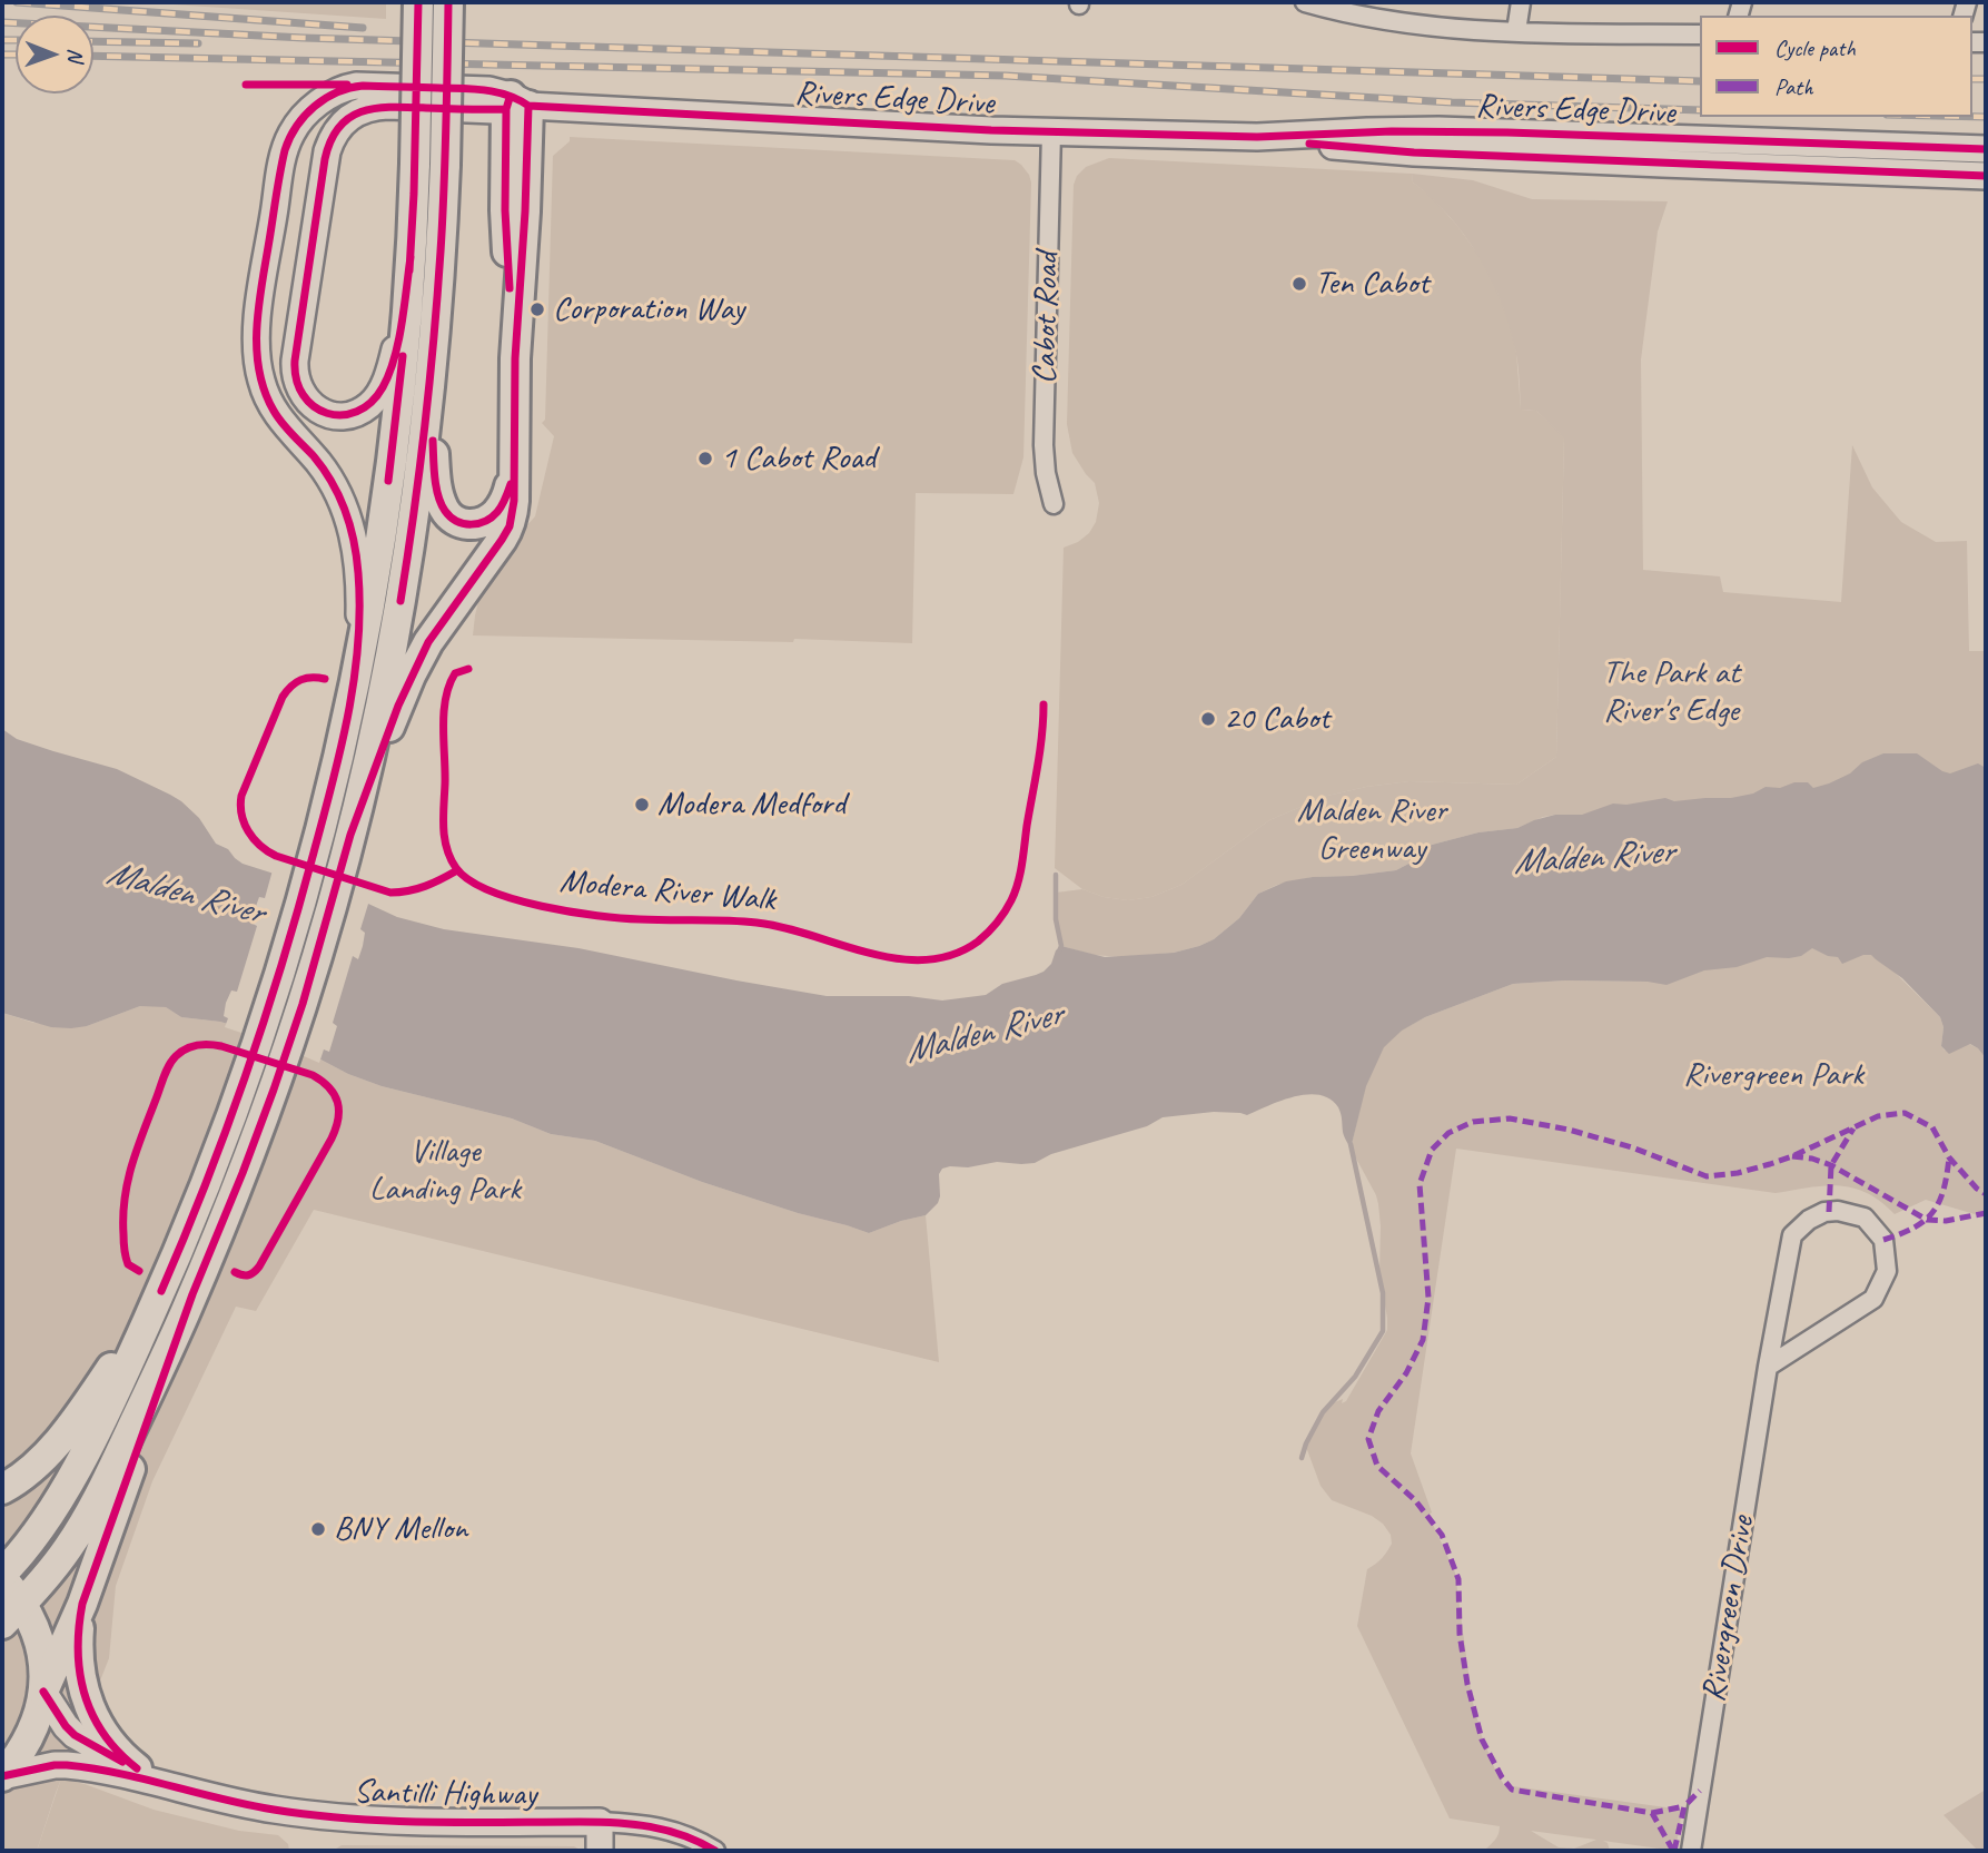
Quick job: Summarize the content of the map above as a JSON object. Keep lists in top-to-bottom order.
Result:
{
  "streets": {
    "main road": ["Rivers Edge Drive", "Santilli Highway"],
    "street": ["Cabot Road", "Rivergreen Drive"],
    "cycle path": ["Modera River Walk"]
  },
  "crossings": [
    ["Rivers Edge Drive", "Cabot Road"]
  ],
  "water": ["Malden River"],
  "parks": [
    "The Park at River's Edge",
    "Malden River Greenway",
    "Rivergreen Park",
    "Village Landing Park"
  ],
  "places": [
    "Ten Cabot",
    "Corporation Way",
    "1 Cabot Road",
    "20 Cabot",
    "Modera Medford",
    "BNY Mellon"
  ],
  "legend": ["Cycle path", "Path"],
  "north": "right"
}
